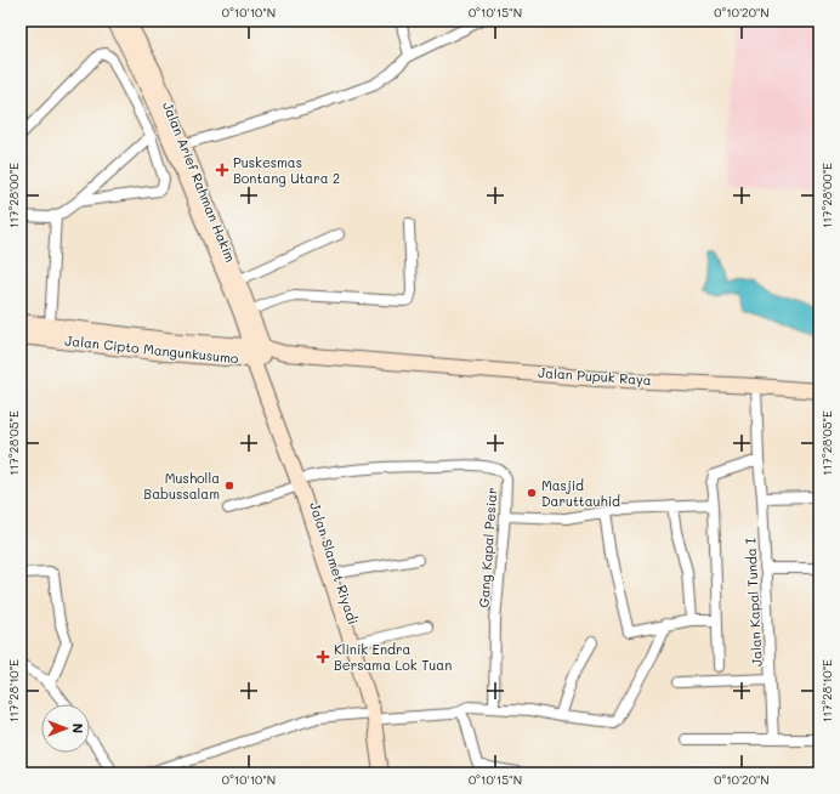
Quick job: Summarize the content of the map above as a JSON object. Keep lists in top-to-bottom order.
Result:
{
  "streets": {
    "street": [
      "Jalan Arief Rahman Hakim",
      "Jalan Cipto Mangunkusumo",
      "Jalan Pupuk Raya",
      "Gang Kapal Pesiar",
      "Jalan Slamet Riyadi",
      "Jalan Kapal Tunda I"
    ]
  },
  "crossings": [
    ["Jalan Arief Rahman Hakim", "Jalan Cipto Mangunkusumo"],
    ["Jalan Arief Rahman Hakim", "Jalan Slamet Riyadi"],
    ["Jalan Cipto Mangunkusumo", "Jalan Pupuk Raya"],
    ["Jalan Cipto Mangunkusumo", "Jalan Slamet Riyadi"],
    ["Jalan Pupuk Raya", "Jalan Kapal Tunda I"],
    ["Gang Kapal Pesiar", "Jalan Slamet Riyadi"]
  ],
  "places": {
    "health": ["Puskesmas Bontang Utara 2", "Klinik Endra Bersama Lok Tuan"],
    "other": ["Musholla Babussalam", "Masjid Daruttauhid"]
  },
  "north": "right",
  "coordinates": [
    "0°10'10\"N",
    "0°10'15\"N",
    "0°10'20\"N",
    "117°28'00\"E",
    "117°28'05\"E",
    "117°28'10\"E"
  ]
}
